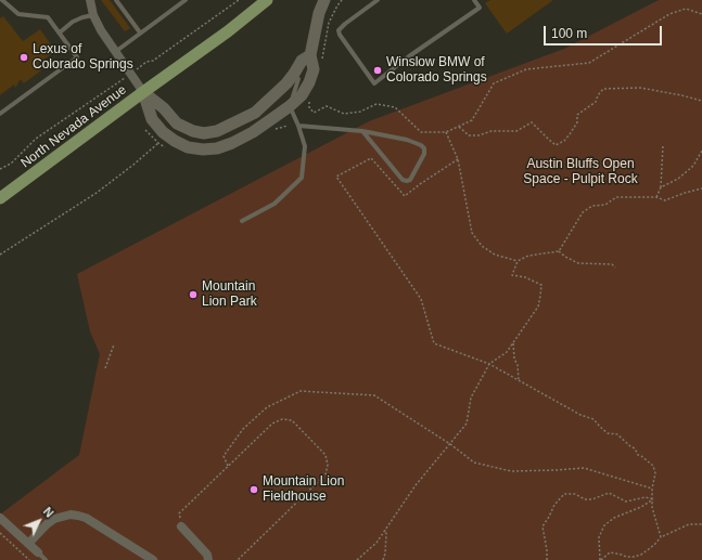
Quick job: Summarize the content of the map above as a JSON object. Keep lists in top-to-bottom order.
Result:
{
  "streets": {
    "main road": ["North Nevada Avenue"]
  },
  "parks": ["Austin Bluffs Open Space - Pulpit Rock"],
  "places": [
    "Lexus of Colorado Springs",
    "Winslow BMW of Colorado Springs",
    "Mountain Lion Park",
    "Mountain Lion Fieldhouse"
  ],
  "scale_bar": "100 m",
  "north": "top right"
}
